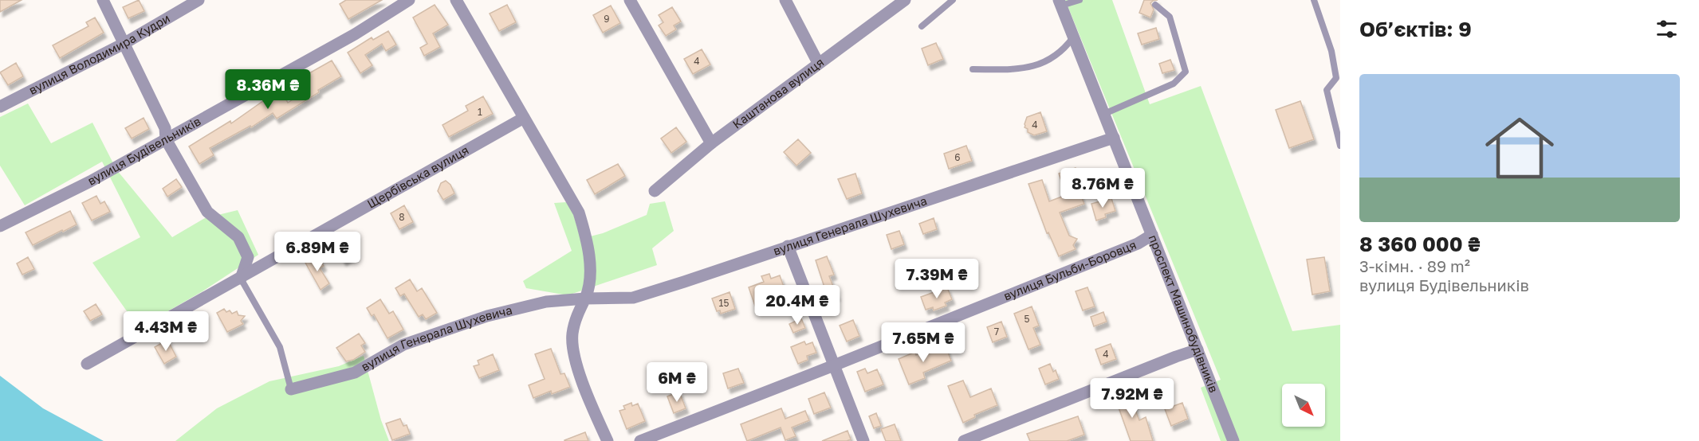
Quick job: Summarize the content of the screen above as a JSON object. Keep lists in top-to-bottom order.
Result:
{
  "streets": {
    "street": [
      "вулиця Володимира Кудри",
      "Каштанова вулиця",
      "вулиця Будівельників",
      "Щербівська вулиця",
      "вулиця Генерала Шухевича",
      "вулиця Бульби-Боровця",
      "проспект Машинобудівників"
    ]
  },
  "crossings": [
    ["вулиця Генерала Шухевича", "проспект Машинобудівників"],
    ["вулиця Бульби-Боровця", "проспект Машинобудівників"]
  ],
  "house_numbers": [
    "9",
    "4",
    "1",
    "4",
    "6",
    "8",
    "15",
    "5",
    "7",
    "4"
  ],
  "north": "bottom right",
  "page": {
    "heading": "Об’єктів: 9",
    "list": [
      {
        "name": "8 360 000 ₴",
        "note": "3-кімн. · 89 m² · вулиця Будівельників"
      }
    ],
    "price": [
      "8.36M ₴",
      "8.76M ₴",
      "6.89M ₴",
      "7.39M ₴",
      "20.4M ₴",
      "4.43M ₴",
      "7.65M ₴",
      "6M ₴",
      "7.92M ₴"
    ]
  }
}
